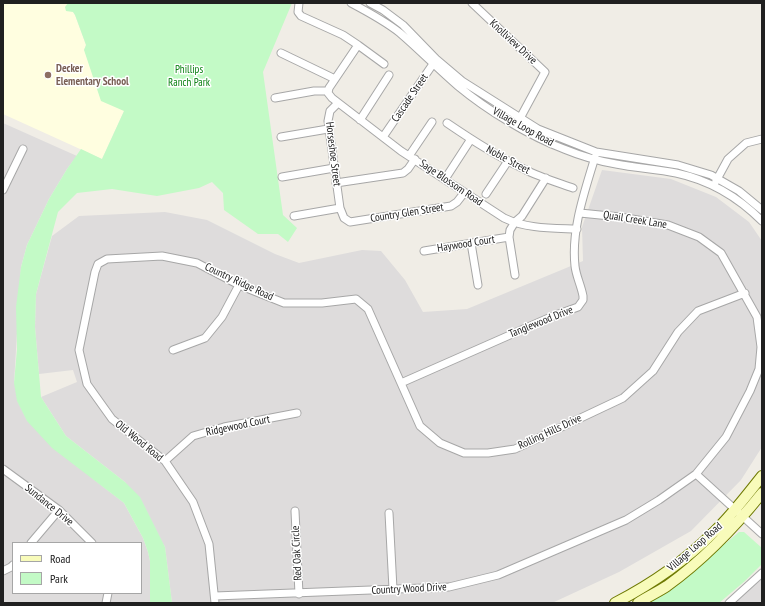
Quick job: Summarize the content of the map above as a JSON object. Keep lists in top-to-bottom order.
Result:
{
  "streets": {
    "main road": ["Village Loop Road"],
    "street": [
      "Knollview Drive",
      "Cascade Street",
      "Horseshoe Street",
      "Noble Street",
      "Sage Blossom Road",
      "Country Glen Street",
      "Quail Creek Lane",
      "Haywood Court",
      "Country Ridge Road",
      "Tanglewood Drive",
      "Ridgewood Court",
      "Rolling Hills Drive",
      "Old Wood Road",
      "Sundance Drive",
      "Red Oak Circle",
      "Country Wood Drive"
    ]
  },
  "crossings": [
    ["Knollview Drive", "Village Loop Road"],
    ["Cascade Street", "Village Loop Road"],
    ["Cascade Street", "Sage Blossom Road"],
    ["Village Loop Road", "Tanglewood Drive"],
    ["Horseshoe Street", "Sage Blossom Road"],
    ["Horseshoe Street", "Country Glen Street"],
    ["Sage Blossom Road", "Country Glen Street"],
    ["Sage Blossom Road", "Tanglewood Drive"],
    ["Quail Creek Lane", "Tanglewood Drive"],
    ["Quail Creek Lane", "Rolling Hills Drive"],
    ["Quail Creek Lane", "Country Wood Drive"],
    ["Country Ridge Road", "Rolling Hills Drive"],
    ["Country Ridge Road", "Old Wood Road"],
    ["Tanglewood Drive", "Rolling Hills Drive"],
    ["Ridgewood Court", "Old Wood Road"],
    ["Old Wood Road", "Country Wood Drive"],
    ["Red Oak Circle", "Country Wood Drive"]
  ],
  "parks": ["Phillips Ranch Park"],
  "places": ["Decker Elementary School"],
  "legend": ["Road", "Park"]
}
